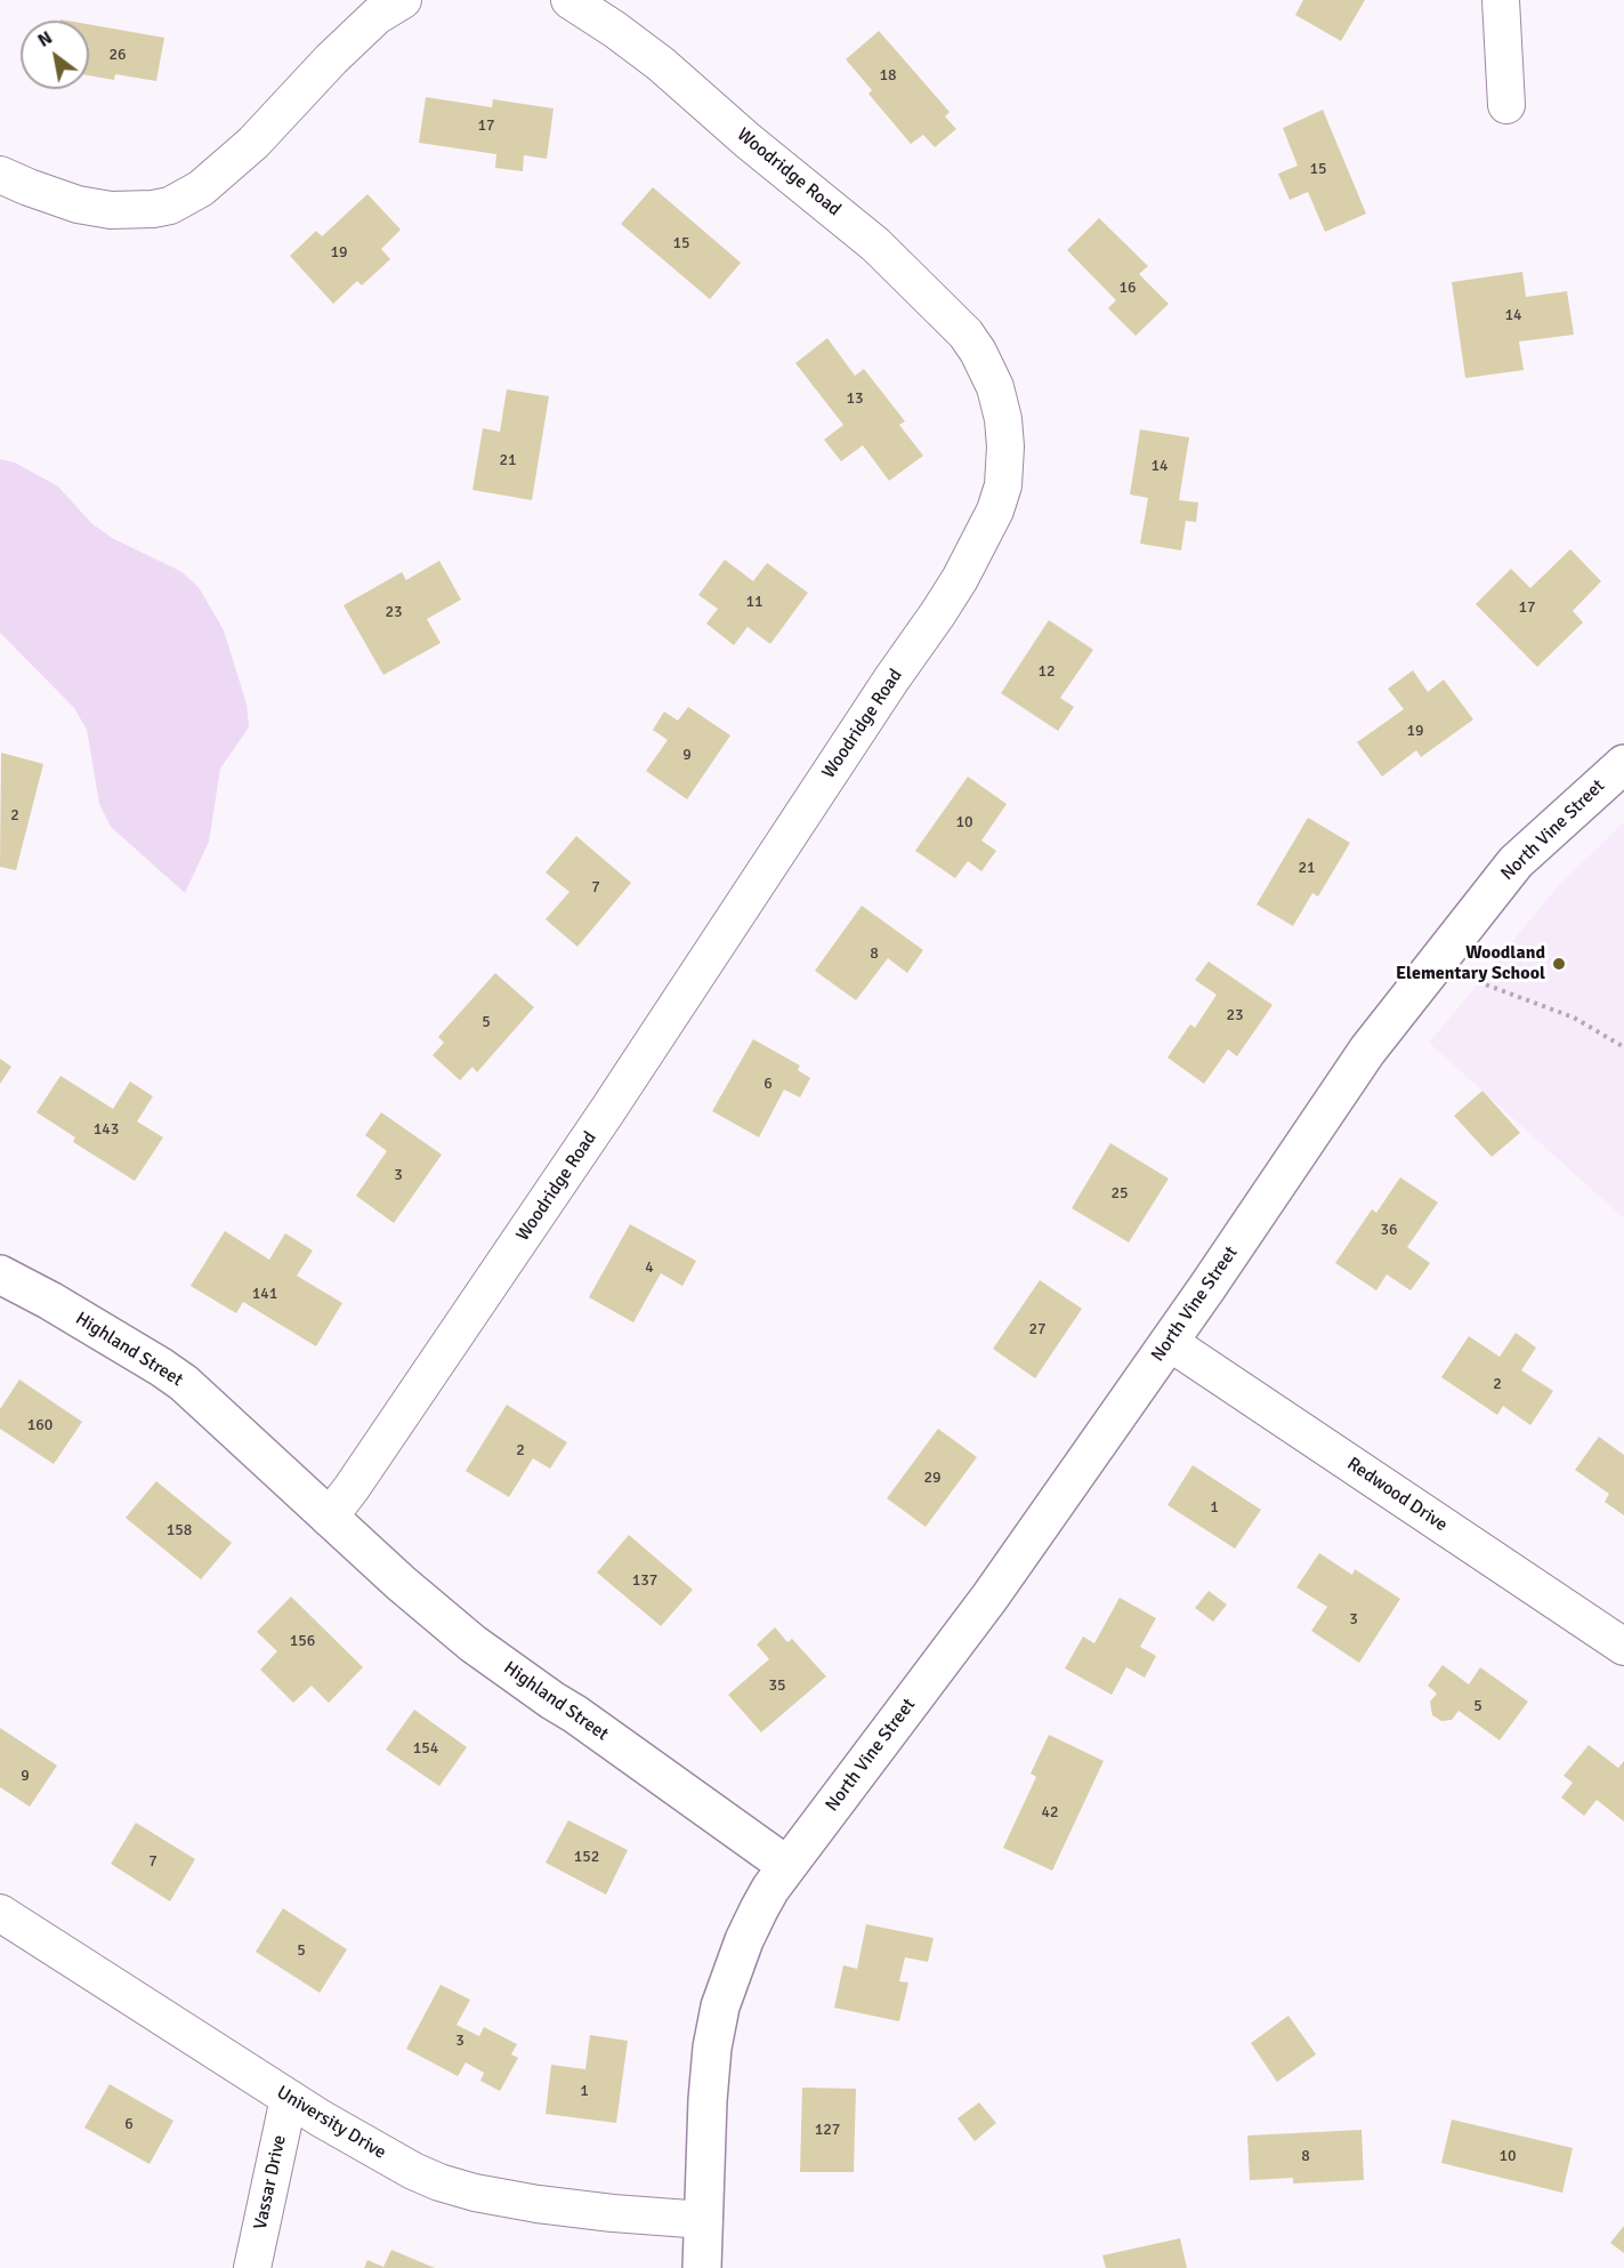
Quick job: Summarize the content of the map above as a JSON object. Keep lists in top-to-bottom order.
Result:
{
  "streets": {
    "street": [
      "Woodridge Road",
      "North Vine Street",
      "Highland Street",
      "Redwood Drive",
      "University Drive",
      "Vassar Drive"
    ]
  },
  "crossings": [
    ["Woodridge Road", "Highland Street"],
    ["North Vine Street", "Highland Street"],
    ["North Vine Street", "Redwood Drive"],
    ["University Drive", "Vassar Drive"]
  ],
  "places": ["Woodland Elementary School"],
  "house_numbers": [
    "26",
    "18",
    "17",
    "15",
    "15",
    "19",
    "16",
    "14",
    "13",
    "21",
    "14",
    "11",
    "17",
    "23",
    "12",
    "19",
    "9",
    "2",
    "10",
    "21",
    "7",
    "8",
    "23",
    "5",
    "6",
    "143",
    "3",
    "25",
    "36",
    "4",
    "141",
    "27",
    "2",
    "160",
    "2",
    "29",
    "1",
    "158",
    "137",
    "3",
    "156",
    "35",
    "5",
    "154",
    "9",
    "42",
    "152",
    "7",
    "5",
    "3",
    "1",
    "6",
    "127",
    "8",
    "10"
  ],
  "north": "top left"
}
